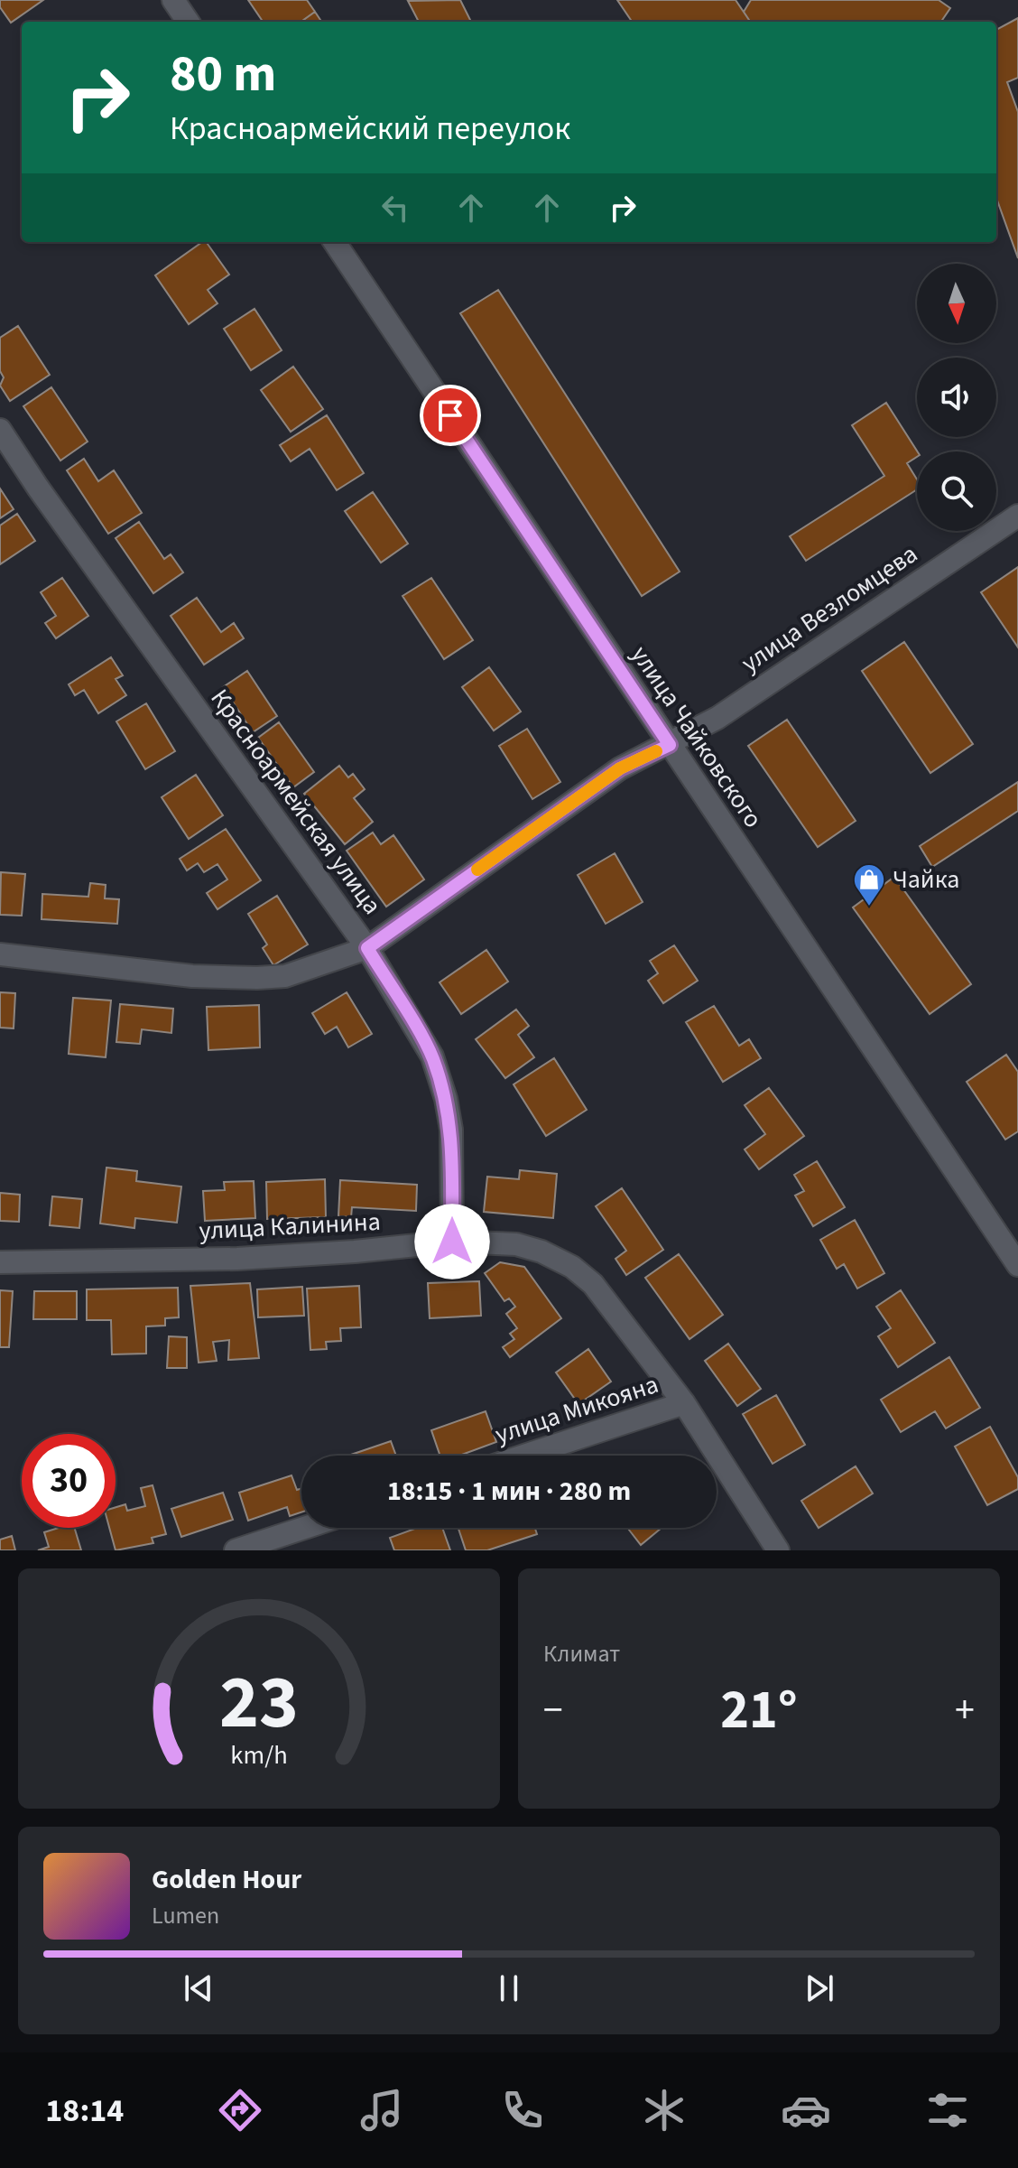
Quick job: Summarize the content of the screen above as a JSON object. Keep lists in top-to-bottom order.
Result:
{
  "streets": {
    "street": [
      "улица Везломцева",
      "улица Чайковского",
      "Красноармейская улица",
      "улица Калинина",
      "улица Микояна"
    ]
  },
  "crossings": [
    ["улица Везломцева", "улица Чайковского"],
    ["улица Везломцева", "Красноармейская улица"],
    ["Красноармейская улица", "улица Калинина"],
    ["улица Калинина", "улица Микояна"]
  ],
  "places": {
    "shop": ["Чайка"]
  },
  "north": "bottom",
  "page": {
    "turn": ["80 m", "Красноармейский переулок"],
    "limit": "30",
    "trip": "18:15 · 1 мин · 280 m",
    "tile": "Климат",
    "heat": ["−", "21°", "+"],
    "song": ["Golden Hour", "Lumen"],
    "tabs": "18:14",
    "gauge": ["23", "km/h"]
  }
}
